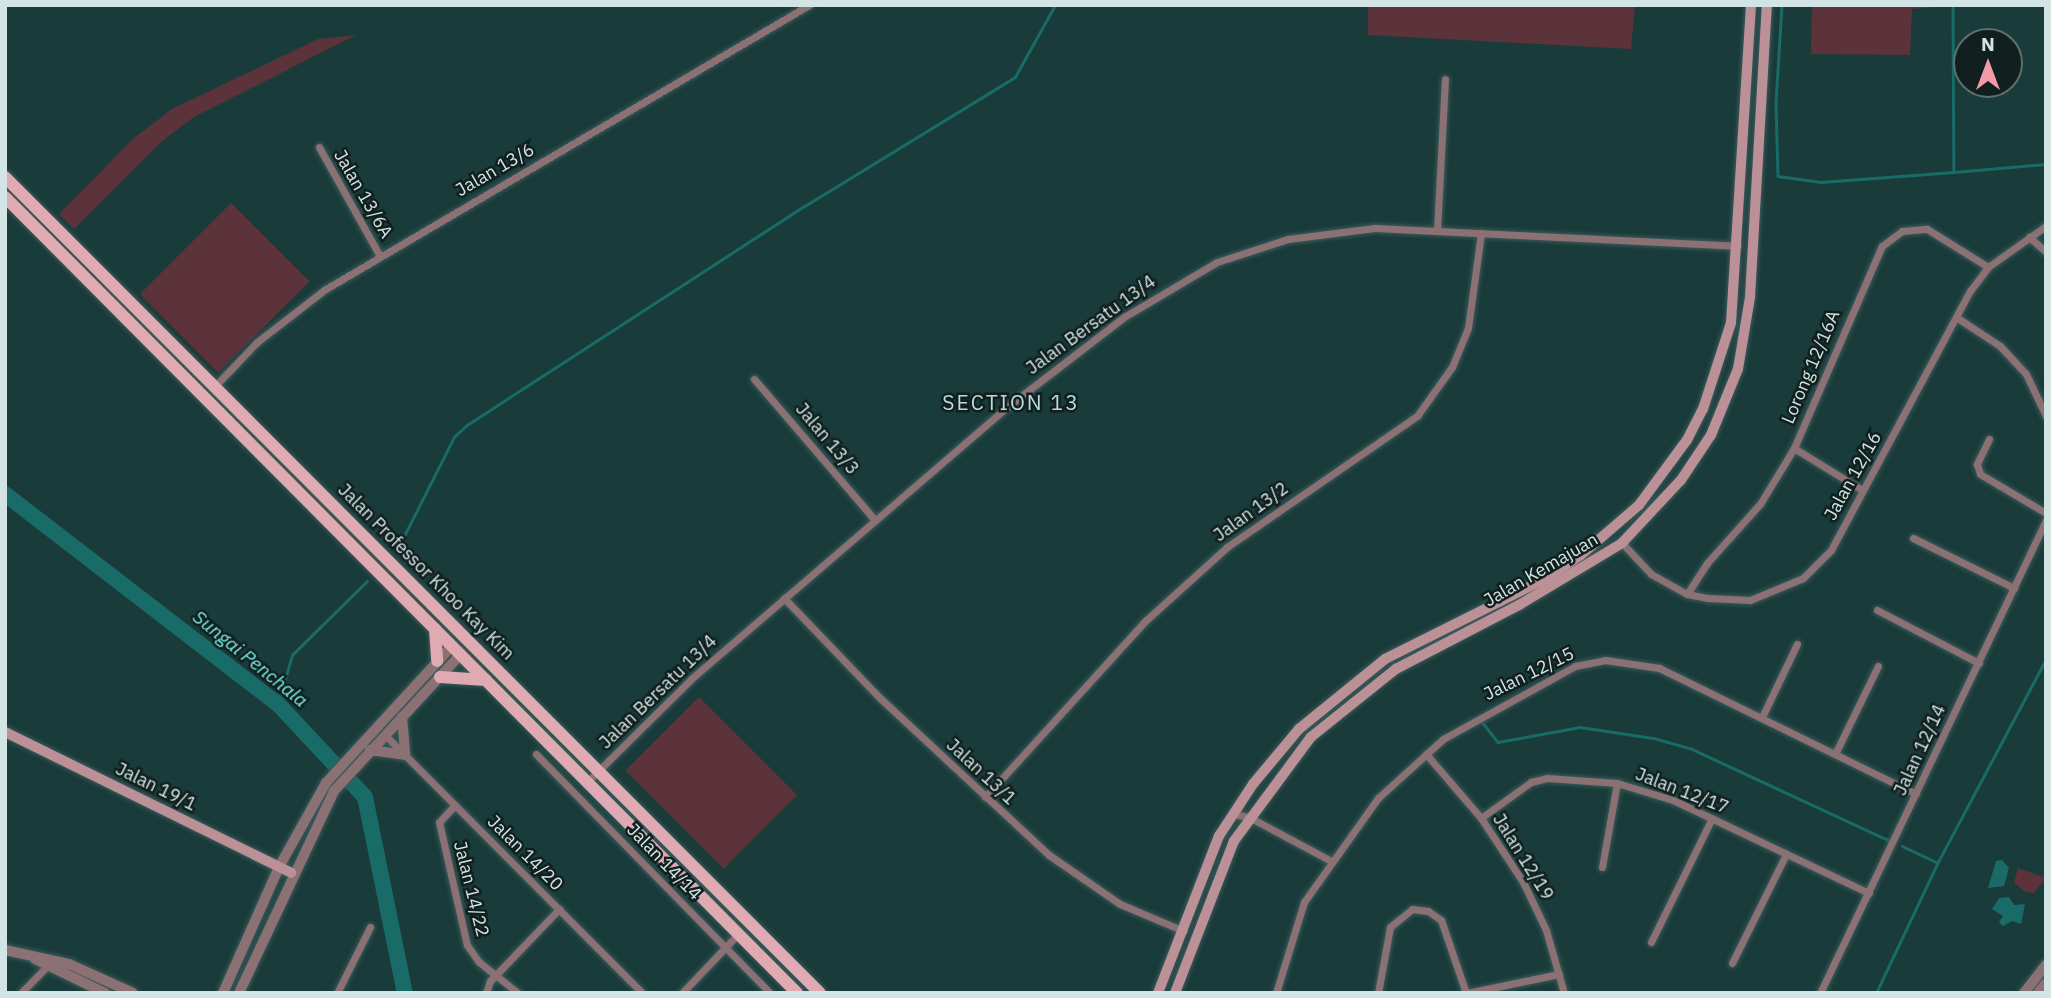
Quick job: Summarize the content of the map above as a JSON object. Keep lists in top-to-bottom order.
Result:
{
  "streets": {
    "main road": ["Jalan Kemajuan", "Jalan Professor Khoo Kay Kim", "Jalan 19/1"],
    "street": [
      "Jalan 13/6",
      "Jalan 13/6A",
      "Jalan Bersatu 13/4",
      "Lorong 12/16A",
      "Jalan 13/3",
      "Jalan 12/16",
      "Jalan 13/2",
      "Jalan 12/15",
      "Jalan 12/14",
      "Jalan 13/1",
      "Jalan 12/17",
      "Jalan 14/20",
      "Jalan 12/19",
      "Jalan 14/14",
      "Jalan 14/22"
    ]
  },
  "crossings": [
    ["Jalan 13/6", "Jalan 13/6A"],
    ["Jalan 13/6", "Jalan Professor Khoo Kay Kim"],
    ["Jalan Bersatu 13/4", "Jalan 13/3"],
    ["Jalan Bersatu 13/4", "Jalan 13/2"],
    ["Jalan Bersatu 13/4", "Jalan Kemajuan"],
    ["Jalan Bersatu 13/4", "Jalan Professor Khoo Kay Kim"],
    ["Jalan Bersatu 13/4", "Jalan 13/1"],
    ["Lorong 12/16A", "Jalan 12/16"],
    ["Jalan 12/16", "Jalan Kemajuan"],
    ["Jalan 13/2", "Jalan 13/1"],
    ["Jalan Kemajuan", "Jalan 13/1"],
    ["Jalan 12/15", "Jalan 12/14"],
    ["Jalan 12/15", "Jalan 12/19"],
    ["Jalan 12/14", "Jalan 12/17"],
    ["Jalan 12/17", "Jalan 12/19"],
    ["Jalan 14/20", "Jalan 14/22"]
  ],
  "districts": ["SECTION 13"],
  "water": ["Sungai Penchala"],
  "north": "top"
}
